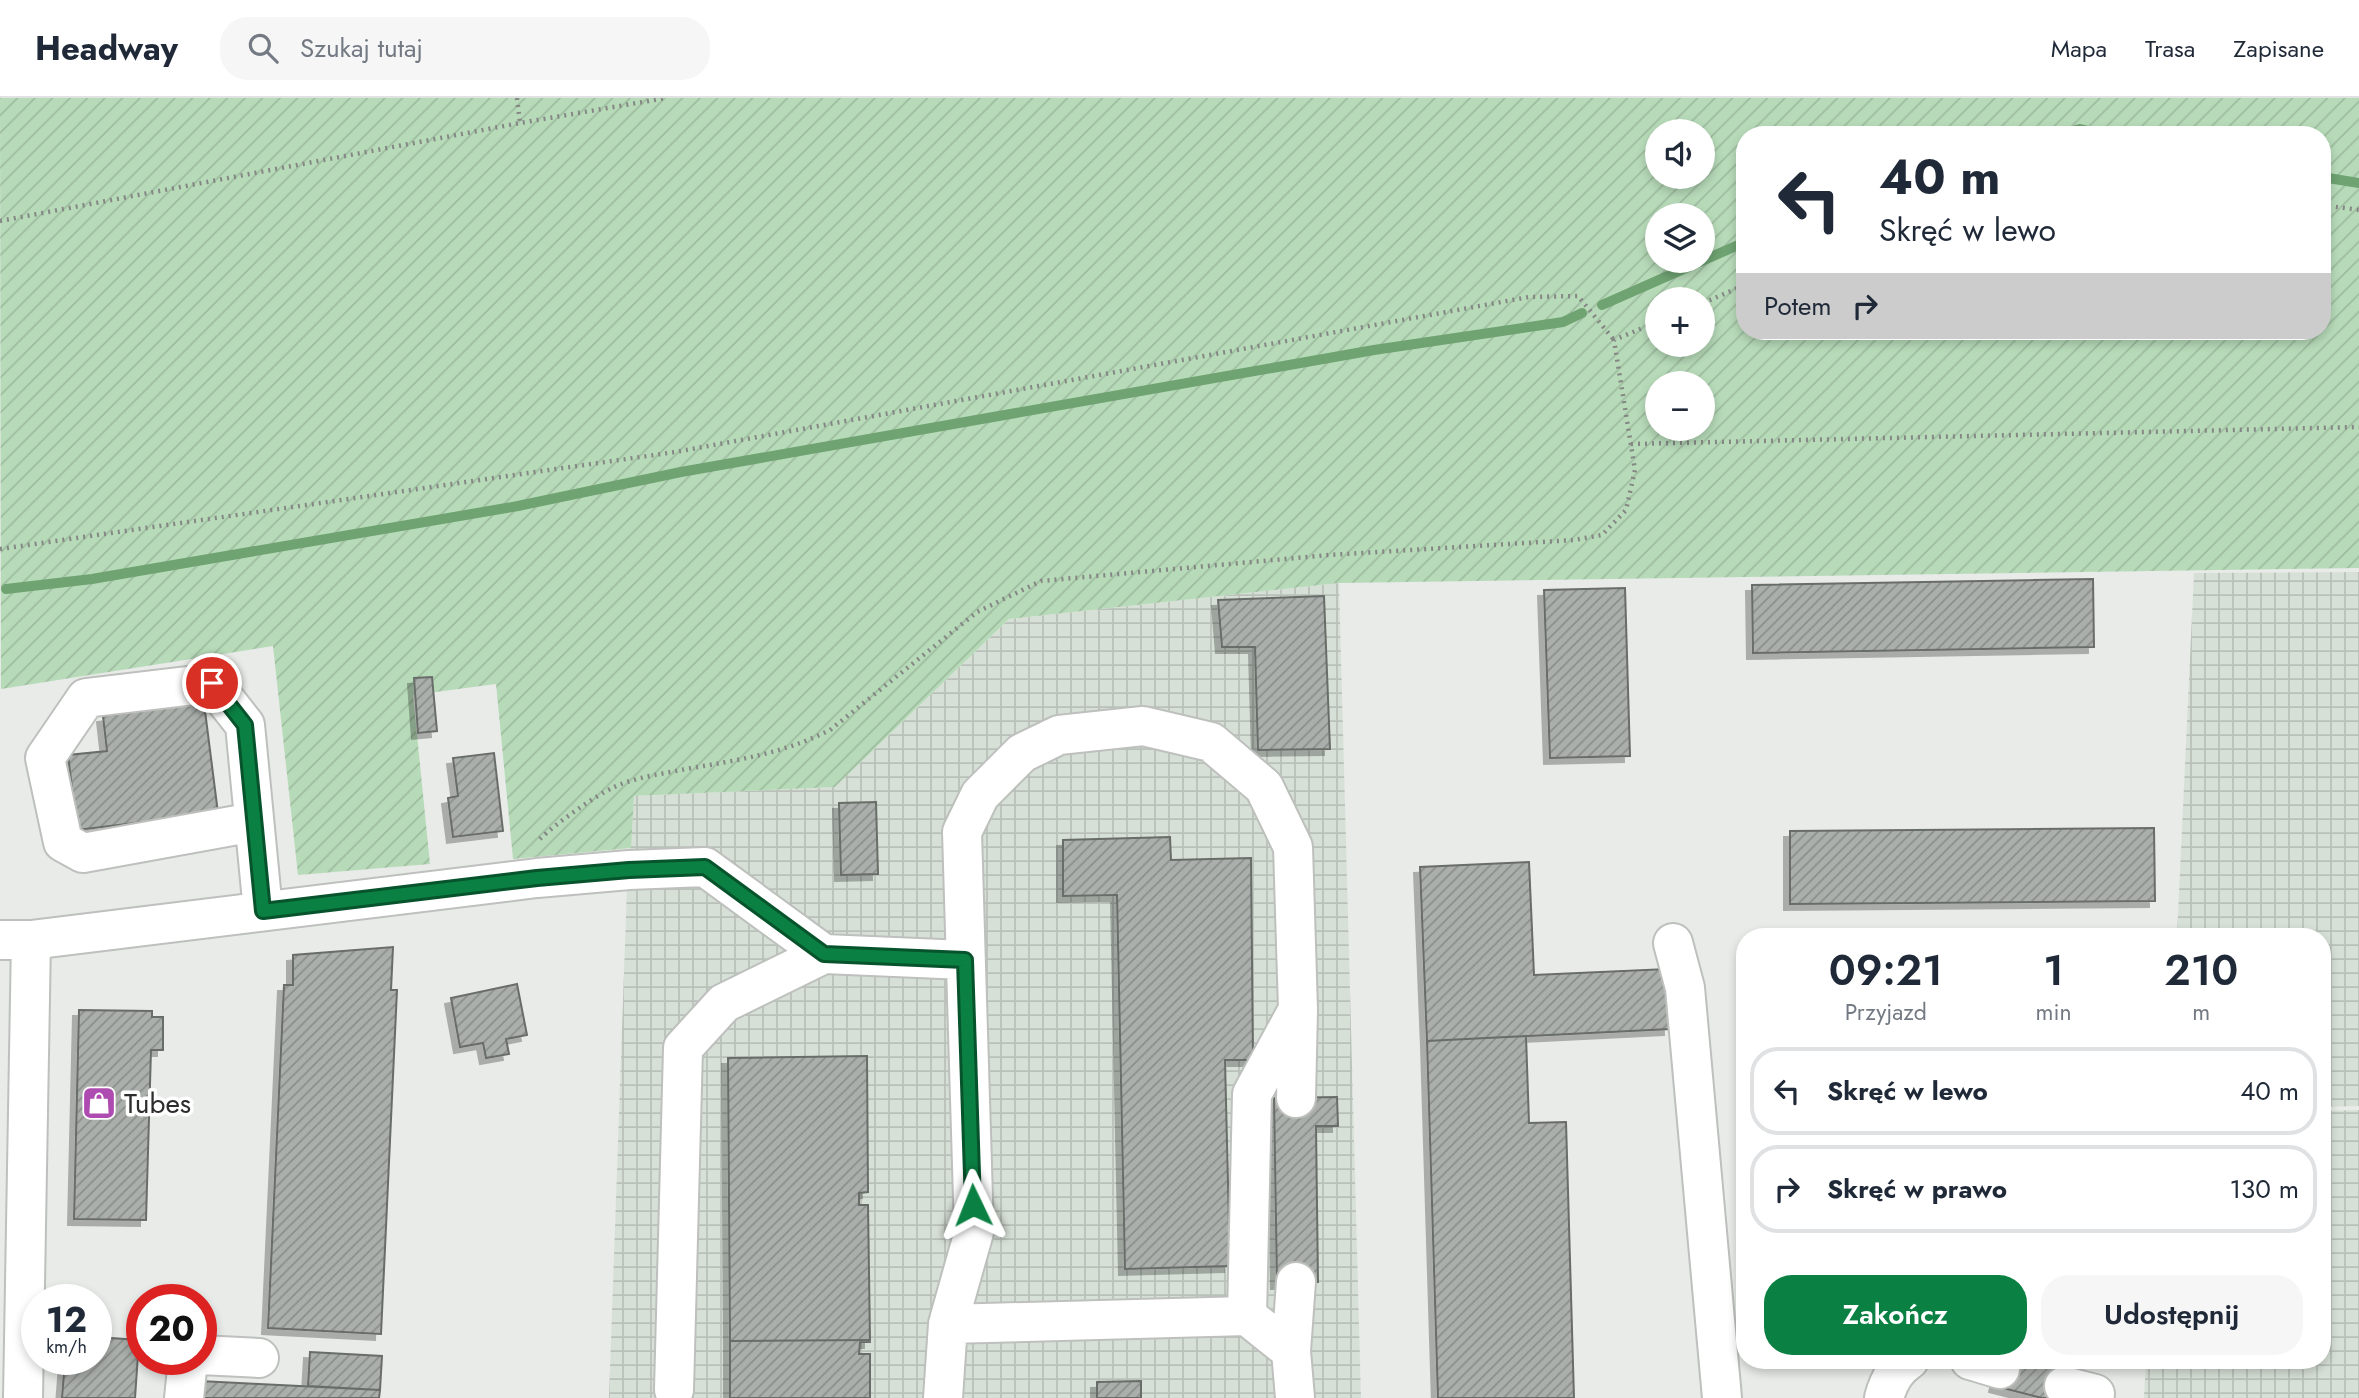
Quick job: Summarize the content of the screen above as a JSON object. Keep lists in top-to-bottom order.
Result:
{
  "places": {
    "shop": ["Tubes"]
  },
  "page": {
    "header": "Headway",
    "search": "Szukaj tutaj",
    "nav": ["Mapa", "Trasa", "Zapisane"],
    "map_buttons": ["+", "−"],
    "turn": ["40 m", "Skręć w lewo"],
    "then": "Potem",
    "eta": [
      "09:21",
      "Przyjazd",
      "1",
      "min",
      "210",
      "m"
    ],
    "list": [
      {
        "name": "Skręć w lewo",
        "value": "40 m"
      },
      {
        "name": "Skręć w prawo",
        "value": "130 m"
      }
    ],
    "buttons": ["Zakończ", "Udostępnij"],
    "speed": "12 km/h",
    "limit": "20"
  }
}
